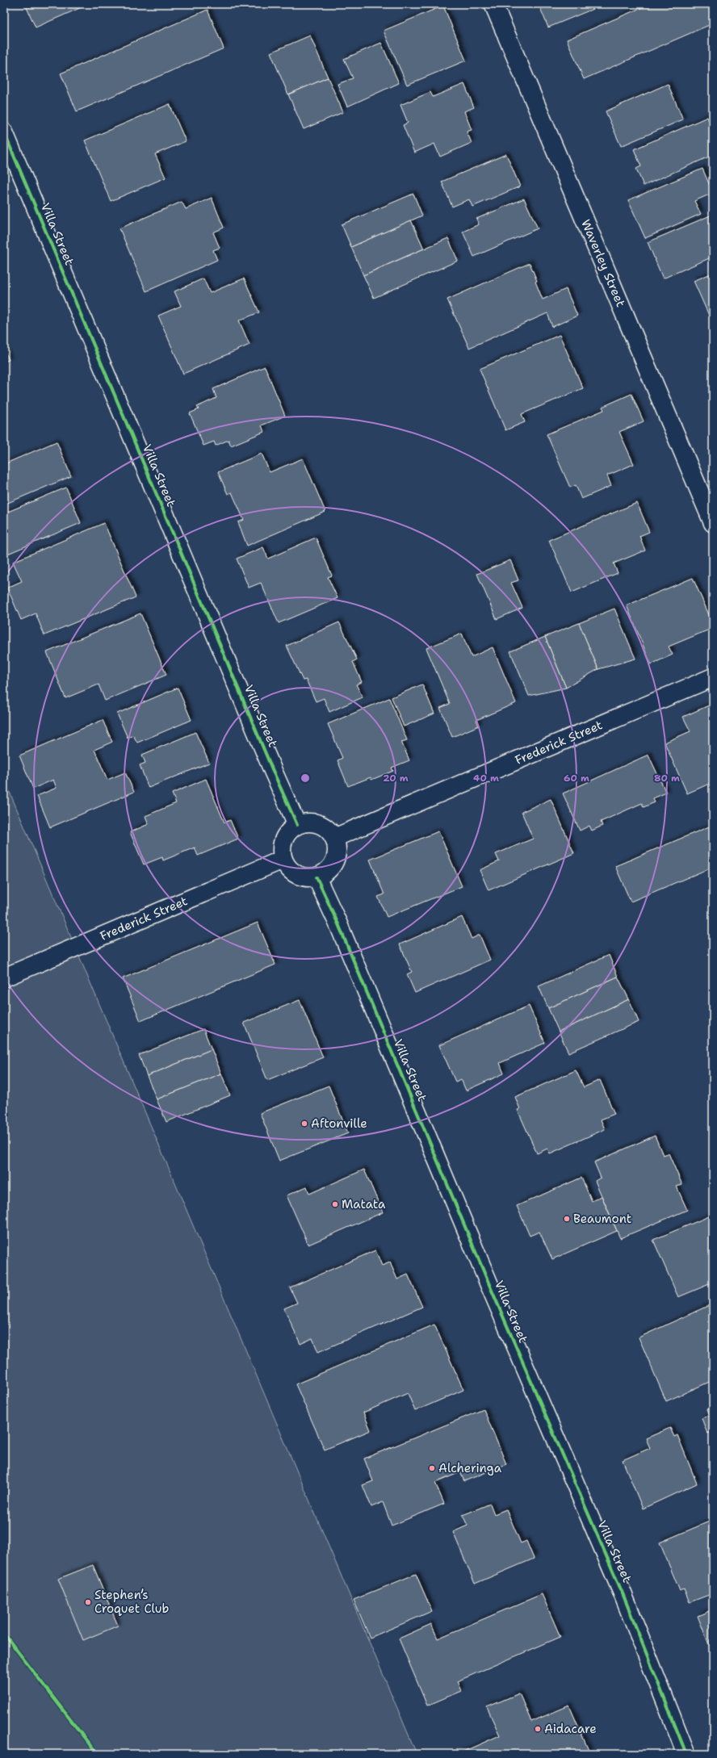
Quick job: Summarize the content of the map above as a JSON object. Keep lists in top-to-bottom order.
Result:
{
  "streets": {
    "street": ["Villa Street", "Waverley Street", "Frederick Street"]
  },
  "crossings": [
    ["Villa Street", "Frederick Street"]
  ],
  "places": [
    "Aftonville",
    "Matata",
    "Beaumont",
    "Alcheringa",
    "Stephen’s Croquet Club",
    "Aidacare"
  ],
  "rings": [
    "20 m",
    "40 m",
    "60 m",
    "80 m"
  ]
}
